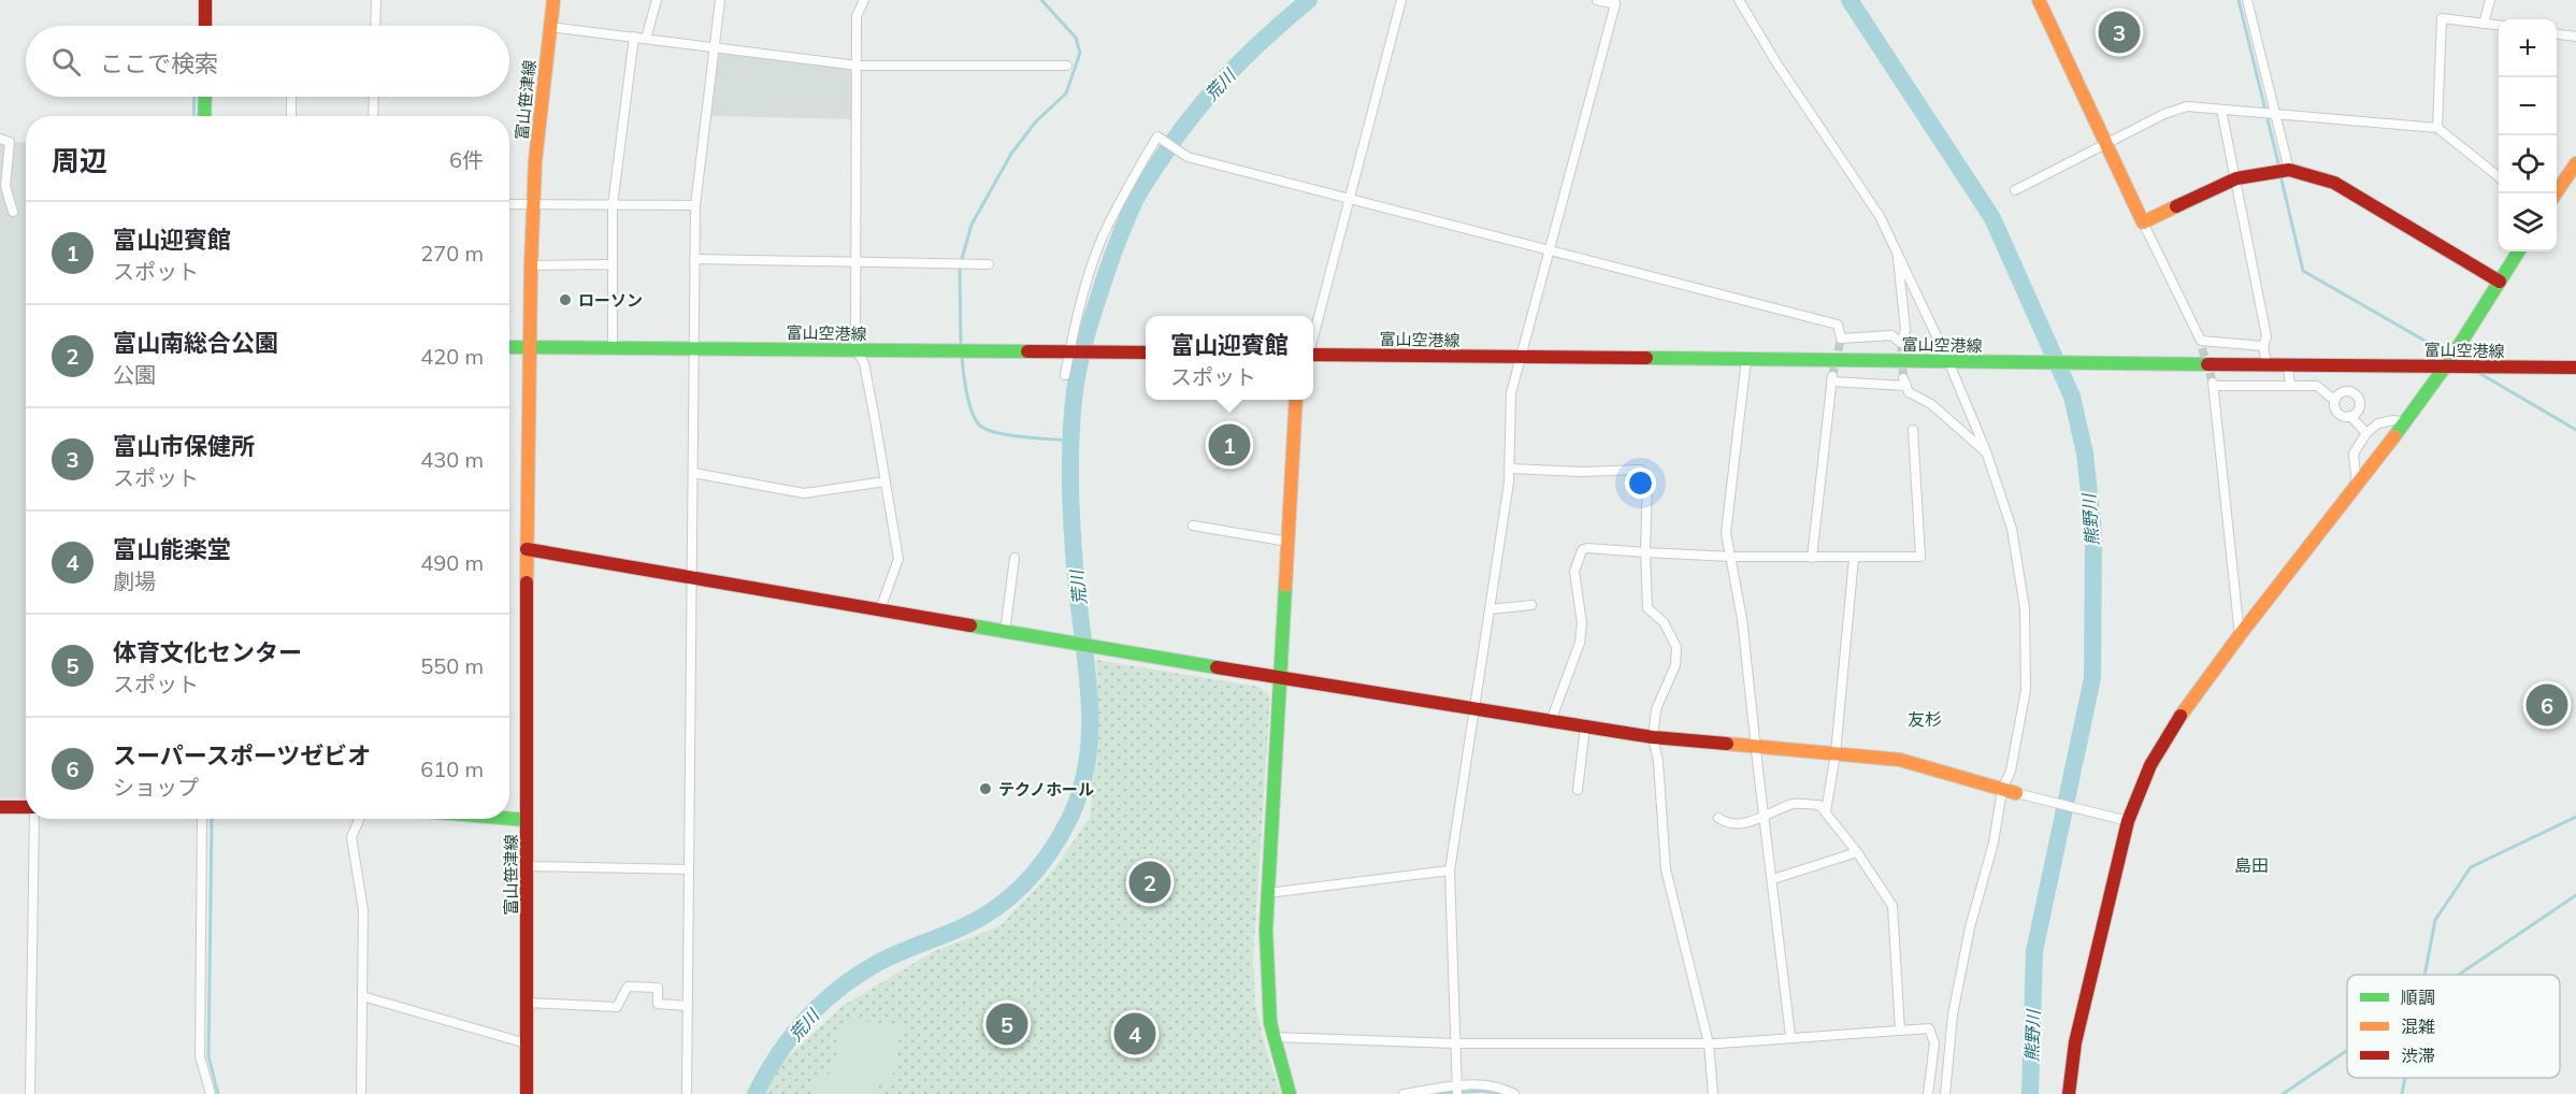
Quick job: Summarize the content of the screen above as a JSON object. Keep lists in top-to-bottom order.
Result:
{
  "streets": {
    "street": ["富山笹津線", "富山空港線"]
  },
  "crossings": [
    ["富山笹津線", "富山空港線"]
  ],
  "districts": ["友杉", "島田"],
  "water": ["荒川", "熊野川"],
  "places": ["ローソン", "テクノホール"],
  "legend": ["順調", "混雑", "渋滞"],
  "page": {
    "pins": [
      "3",
      "1",
      "6",
      "2",
      "5",
      "4"
    ],
    "map_buttons": ["+", "−"],
    "search": "ここで検索",
    "heading": ["周辺", "6件"],
    "list": [
      {
        "mark": "1",
        "name": "富山迎賓館",
        "note": "スポット",
        "value": "270 m"
      },
      {
        "mark": "2",
        "name": "富山南総合公園",
        "note": "公園",
        "value": "420 m"
      },
      {
        "mark": "3",
        "name": "富山市保健所",
        "note": "スポット",
        "value": "430 m"
      },
      {
        "mark": "4",
        "name": "富山能楽堂",
        "note": "劇場",
        "value": "490 m"
      },
      {
        "mark": "5",
        "name": "体育文化センター",
        "note": "スポット",
        "value": "550 m"
      },
      {
        "mark": "6",
        "name": "スーパースポーツゼビオ",
        "note": "ショップ",
        "value": "610 m"
      }
    ],
    "popup": ["富山迎賓館", "スポット"]
  }
}
